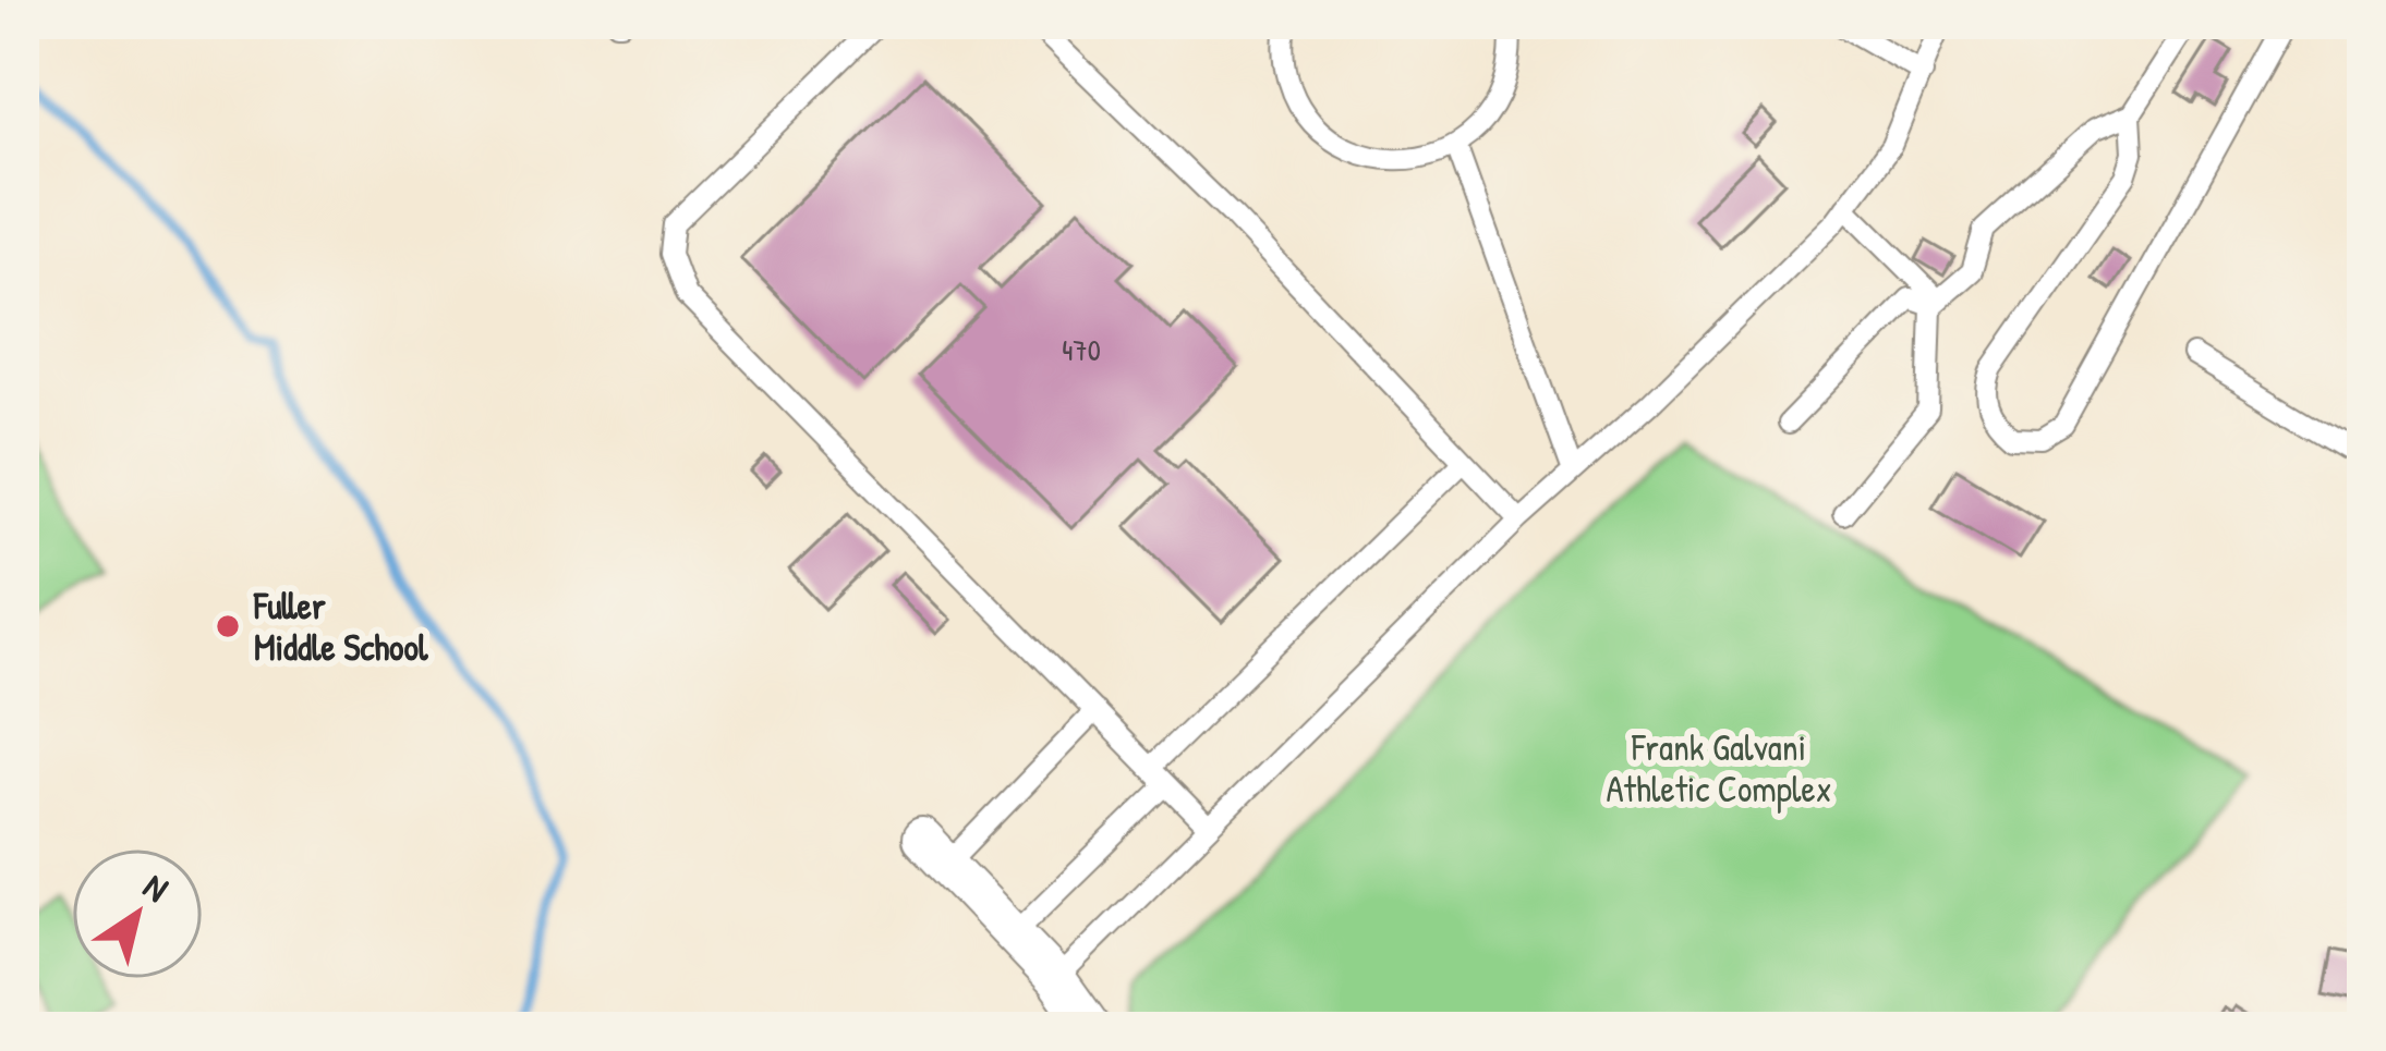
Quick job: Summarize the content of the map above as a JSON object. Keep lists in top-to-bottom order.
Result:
{
  "parks": ["Frank Galvani Athletic Complex"],
  "places": ["Fuller Middle School"],
  "house_numbers": ["470"],
  "north": "top right"
}
